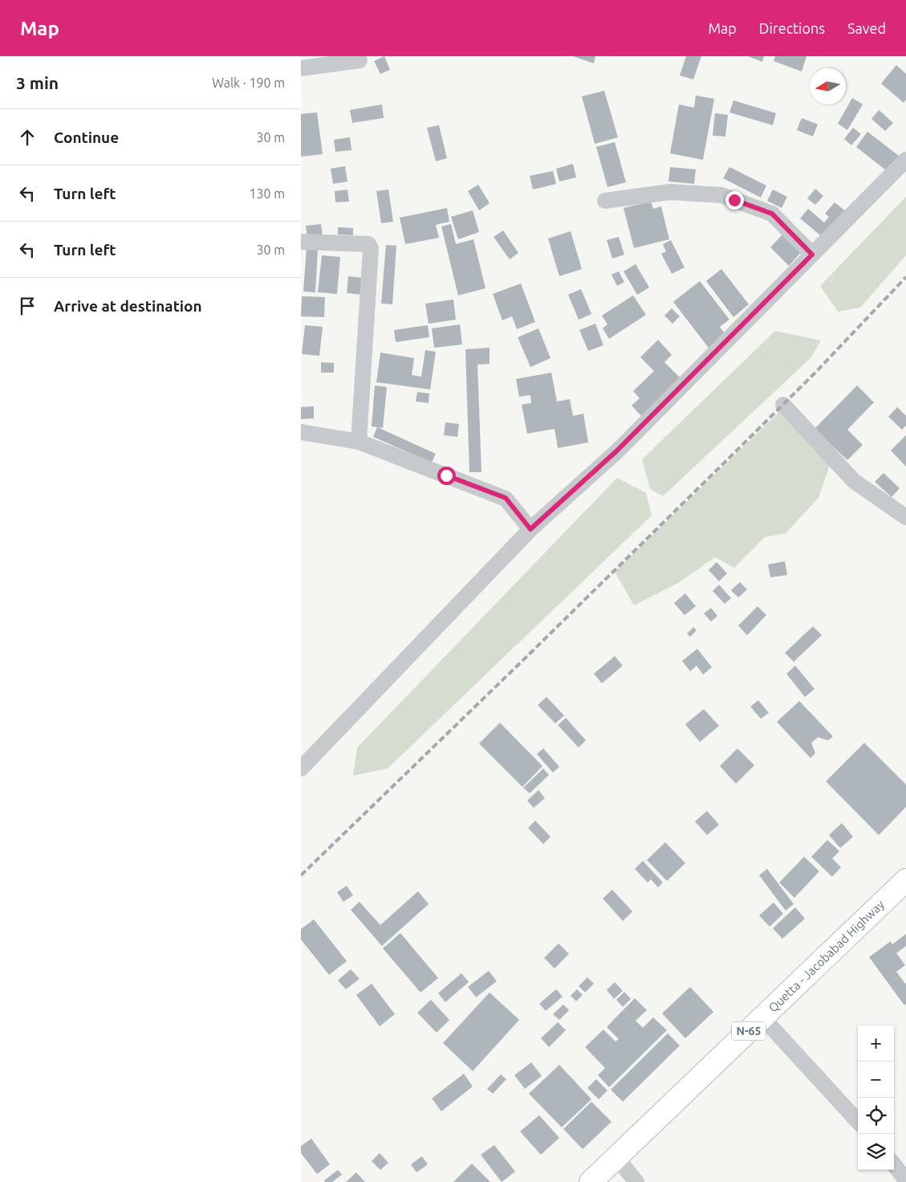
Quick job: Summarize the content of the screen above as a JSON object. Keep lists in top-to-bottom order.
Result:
{
  "streets": {
    "highway": ["Quetta - Jacobabad Highway", "N-65"]
  },
  "north": "left",
  "page": {
    "header": "Map",
    "nav": ["Map", "Directions", "Saved"],
    "heading": ["3 min", "Walk · 190 m"],
    "list": [
      ["Continue", "30 m"],
      ["Turn left", "130 m"],
      ["Turn left", "30 m"],
      "Arrive at destination"
    ],
    "map_buttons": ["+", "−"]
  }
}
